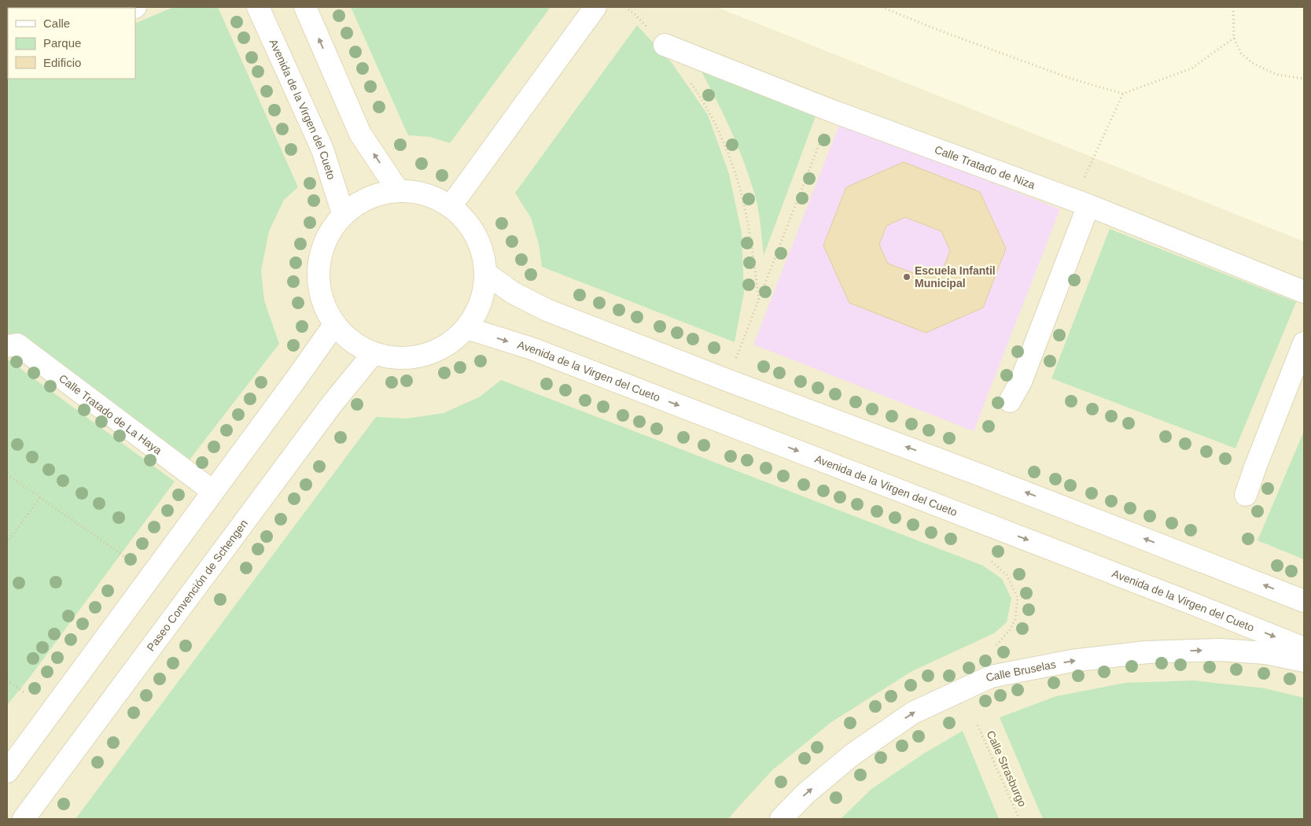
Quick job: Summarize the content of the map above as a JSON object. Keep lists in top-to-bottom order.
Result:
{
  "streets": {
    "street": [
      "Avenida de la Virgen del Cueto",
      "Calle Tratado de Niza",
      "Calle Tratado de La Haya",
      "Paseo Convención de Schengen",
      "Calle Bruselas"
    ],
    "path": ["Calle Strasburgo"]
  },
  "one_way": ["Calle Bruselas"],
  "places": ["Escuela Infantil Municipal"],
  "legend": ["Calle", "Parque", "Edificio"]
}
